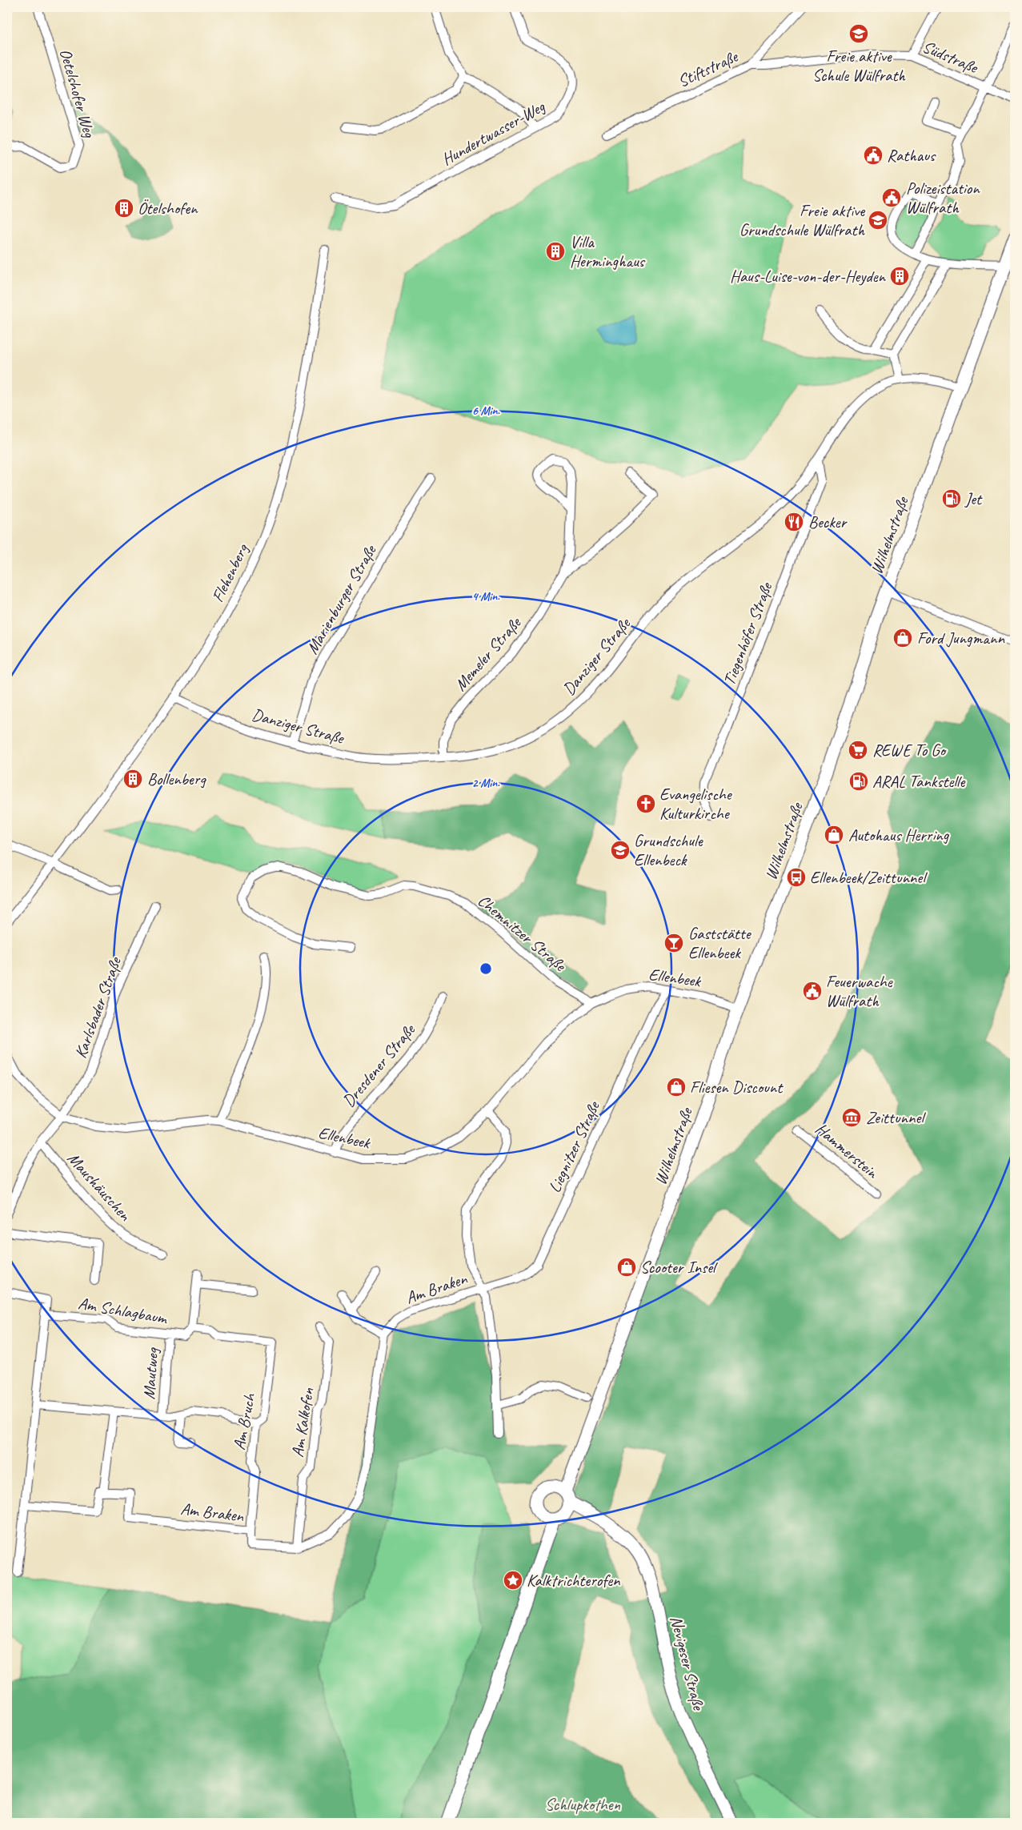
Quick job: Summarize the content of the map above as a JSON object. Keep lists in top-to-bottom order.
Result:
{
  "streets": {
    "main road": ["Wilhelmstraße", "Nevigeser Straße"],
    "street": [
      "Südstraße",
      "Stiftstraße",
      "Oetelshofer Weg",
      "Hundertwasser-Weg",
      "Flehenberg",
      "Marienburger Straße",
      "Tiegenhöfer Straße",
      "Memeler Straße",
      "Danziger Straße",
      "Chemnitzer Straße",
      "Ellenbeek",
      "Karlsbader Straße",
      "Dresdener Straße",
      "Liegnitzer Straße",
      "Hammerstein",
      "Maushäuschen",
      "Am Braken",
      "Am Schlagbaum",
      "Mautweg",
      "Am Bruch",
      "Am Kalkofen"
    ]
  },
  "crossings": [
    ["Südstraße", "Stiftstraße"],
    ["Wilhelmstraße", "Danziger Straße"],
    ["Wilhelmstraße", "Ellenbeek"],
    ["Wilhelmstraße", "Nevigeser Straße"],
    ["Flehenberg", "Danziger Straße"],
    ["Marienburger Straße", "Danziger Straße"],
    ["Tiegenhöfer Straße", "Danziger Straße"],
    ["Memeler Straße", "Danziger Straße"],
    ["Chemnitzer Straße", "Ellenbeek"],
    ["Ellenbeek", "Karlsbader Straße"],
    ["Ellenbeek", "Dresdener Straße"],
    ["Ellenbeek", "Liegnitzer Straße"],
    ["Karlsbader Straße", "Maushäuschen"],
    ["Liegnitzer Straße", "Am Braken"],
    ["Am Braken", "Am Bruch"],
    ["Am Braken", "Am Kalkofen"],
    ["Am Schlagbaum", "Mautweg"],
    ["Am Schlagbaum", "Am Bruch"],
    ["Mautweg", "Am Bruch"]
  ],
  "parks": ["Schlupkothen"],
  "places": {
    "school or university": ["Freie aktive Schule Wülfrath", "Freie aktive Grundschule Wülfrath", "Grundschule Ellenbeck"],
    "public building": ["Rathaus", "Polizeistation Wülfrath", "Feuerwache Wülfrath"],
    "building": [
      "Ötelshofen",
      "Villa Herminghaus",
      "Haus-Luise-von-der-Heyden",
      "Bollenberg"
    ],
    "fuel station": ["Jet", "ARAL Tankstelle"],
    "restaurant": ["Becker"],
    "shop": [
      "Ford Jungmann",
      "Autohaus Herring",
      "Fliesen Discount",
      "Scooter Insel"
    ],
    "supermarket": ["REWE To Go"],
    "church": ["Evangelische Kulturkirche"],
    "bus stop": ["Ellenbeek/Zeittunnel"],
    "bar": ["Gaststätte Ellenbeek"],
    "museum": ["Zeittunnel"],
    "place": ["Kalktrichterofen"]
  },
  "rings": ["6 Min.", "4 Min.", "2 Min."]
}
